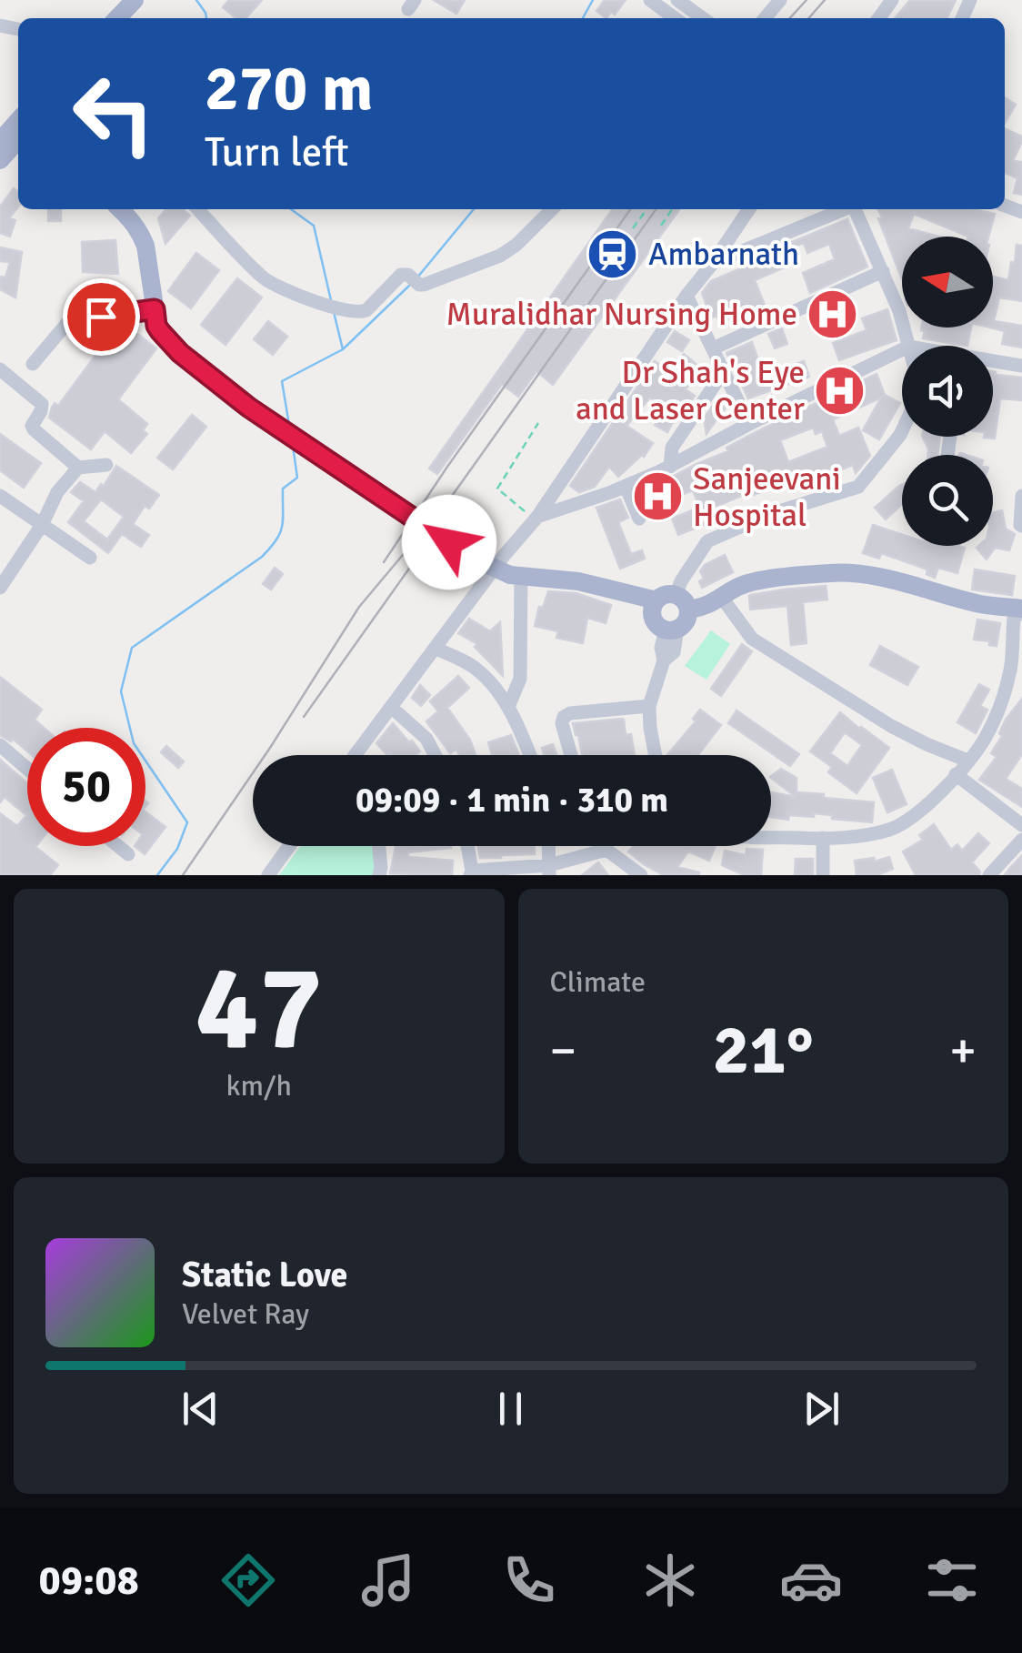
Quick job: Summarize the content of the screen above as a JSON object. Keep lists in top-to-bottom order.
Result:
{
  "places": {
    "station": ["Ambarnath"],
    "hospital": ["Muralidhar Nursing Home", "Dr Shah's Eye and Laser Center", "Sanjeevani Hospital"]
  },
  "north": "left",
  "page": {
    "turn": ["270 m", "Turn left"],
    "limit": "50",
    "trip": "09:09 · 1 min · 310 m",
    "tile": [
      ["47", "km/h"],
      "Climate"
    ],
    "heat": ["−", "21°", "+"],
    "song": ["Static Love", "Velvet Ray"],
    "tabs": "09:08"
  }
}
